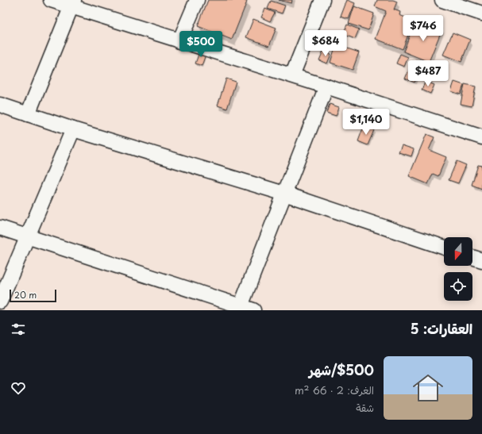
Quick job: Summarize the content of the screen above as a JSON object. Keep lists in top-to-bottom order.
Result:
{
  "scale_bar": "20 m",
  "north": "bottom",
  "page": {
    "price": [
      "$746",
      "$684",
      "$500",
      "$487",
      "$1,140"
    ],
    "scale": "20 m",
    "heading": "العقارات: 5",
    "list": [
      {
        "name": "$500/شهر",
        "note": "الغرف: 2 · 66 m² · شقة"
      }
    ]
  }
}
